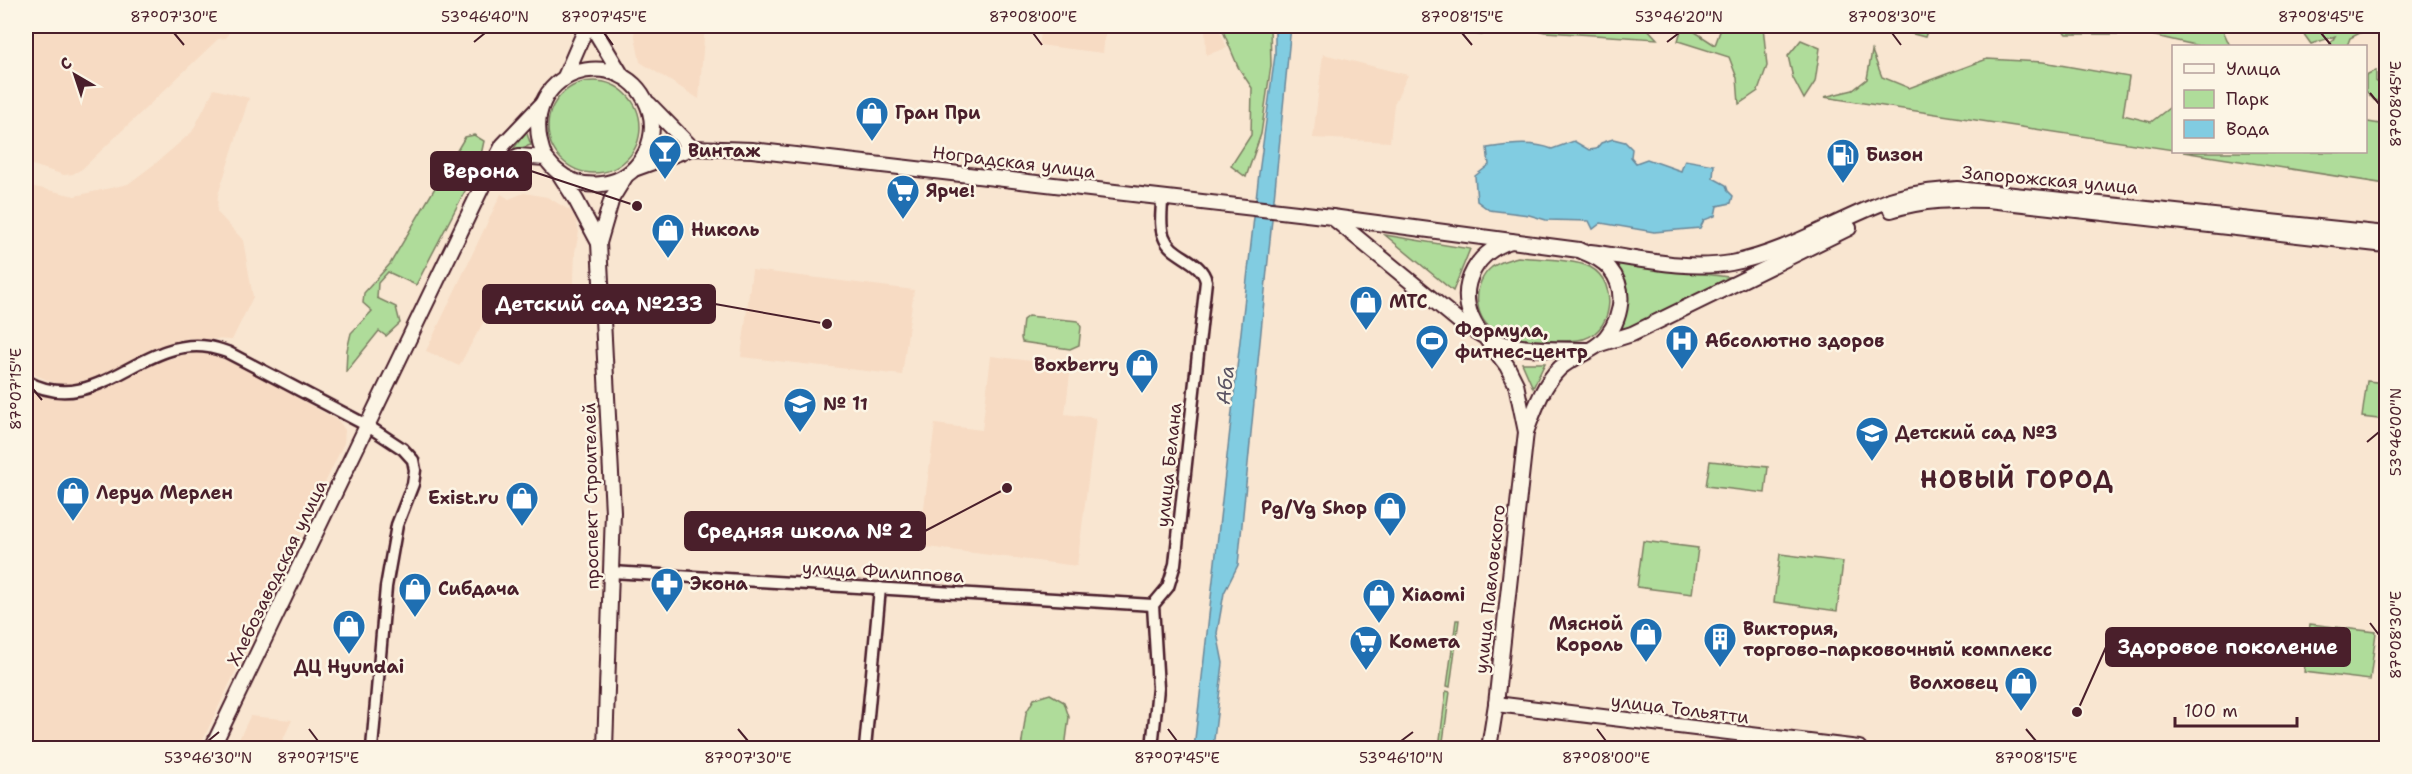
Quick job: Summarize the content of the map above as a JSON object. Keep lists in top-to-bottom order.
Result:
{
  "streets": {
    "main road": [
      "Ноградская улица",
      "Запорожская улица",
      "проспект Строителей",
      "Хлебозаводская улица",
      "улица Павловского",
      "улица Тольятти"
    ],
    "street": ["улица Белана", "улица Филиппова"]
  },
  "crossings": [
    ["Ноградская улица", "Запорожская улица"],
    ["Ноградская улица", "улица Белана"],
    ["Ноградская улица", "улица Павловского"],
    ["Запорожская улица", "улица Павловского"],
    ["улица Белана", "улица Филиппова"],
    ["проспект Строителей", "улица Филиппова"],
    ["улица Павловского", "улица Тольятти"]
  ],
  "districts": ["НОВЫЙ ГОРОД"],
  "water": ["Аба"],
  "places": {
    "shop": [
      "Гран При",
      "Николь",
      "МТС",
      "Boxberry",
      "Леруа Мерлен",
      "Exist.ru",
      "Pg/Vg Shop",
      "Сибдача",
      "Xiaomi",
      "ДЦ Hyundai",
      "Мясной Король",
      "Волховец"
    ],
    "bar": ["Винтаж"],
    "fuel station": ["Бизон"],
    "other": [
      "Верона",
      "Детский сад №233",
      "Средняя школа № 2",
      "Здоровое поколение"
    ],
    "supermarket": ["Ярче!", "Комета"],
    "sports": ["Формула, фитнес-центр"],
    "hospital": ["Абсолютно здоров"],
    "school or university": ["№ 11", "Детский сад №3"],
    "pharmacy": ["Экона"],
    "building": ["Виктория, торгово-парковочный комплекс"]
  },
  "legend": ["Улица", "Парк", "Вода"],
  "scale_bar": "100 m",
  "north": "top left",
  "coordinates": [
    "87°07'30\"E",
    "53°46'40\"N",
    "87°07'45\"E",
    "87°08'00\"E",
    "87°08'15\"E",
    "53°46'20\"N",
    "87°08'30\"E",
    "87°08'45\"E",
    "87°07'15\"E",
    "53°46'00\"N",
    "53°46'30\"N",
    "53°46'10\"N"
  ]
}
